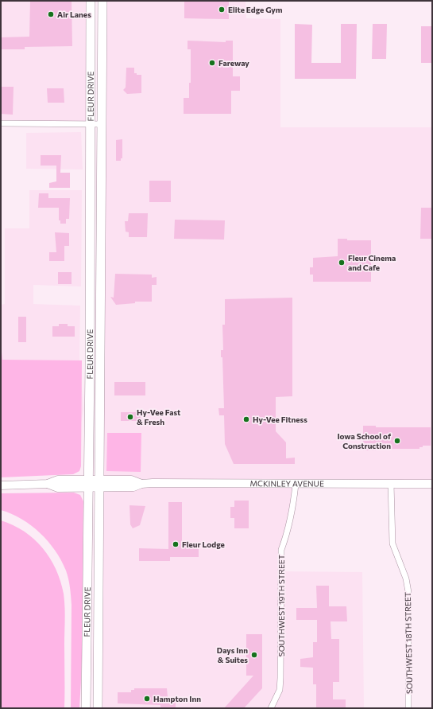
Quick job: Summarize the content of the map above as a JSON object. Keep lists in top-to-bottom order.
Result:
{
  "streets": {
    "main road": ["FLEUR DRIVE", "MCKINLEY AVENUE"],
    "street": ["SOUTHWEST 19TH STREET", "SOUTHWEST 18TH STREET"]
  },
  "crossings": [
    ["FLEUR DRIVE", "MCKINLEY AVENUE"],
    ["MCKINLEY AVENUE", "SOUTHWEST 19TH STREET"],
    ["MCKINLEY AVENUE", "SOUTHWEST 18TH STREET"]
  ],
  "places": [
    "Elite Edge Gym",
    "Air Lanes",
    "Fareway",
    "Fleur Cinema and Cafe",
    "Hy-Vee Fast & Fresh",
    "Hy-Vee Fitness",
    "Iowa School of Construction",
    "Fleur Lodge",
    "Days Inn & Suites",
    "Hampton Inn"
  ]
}
